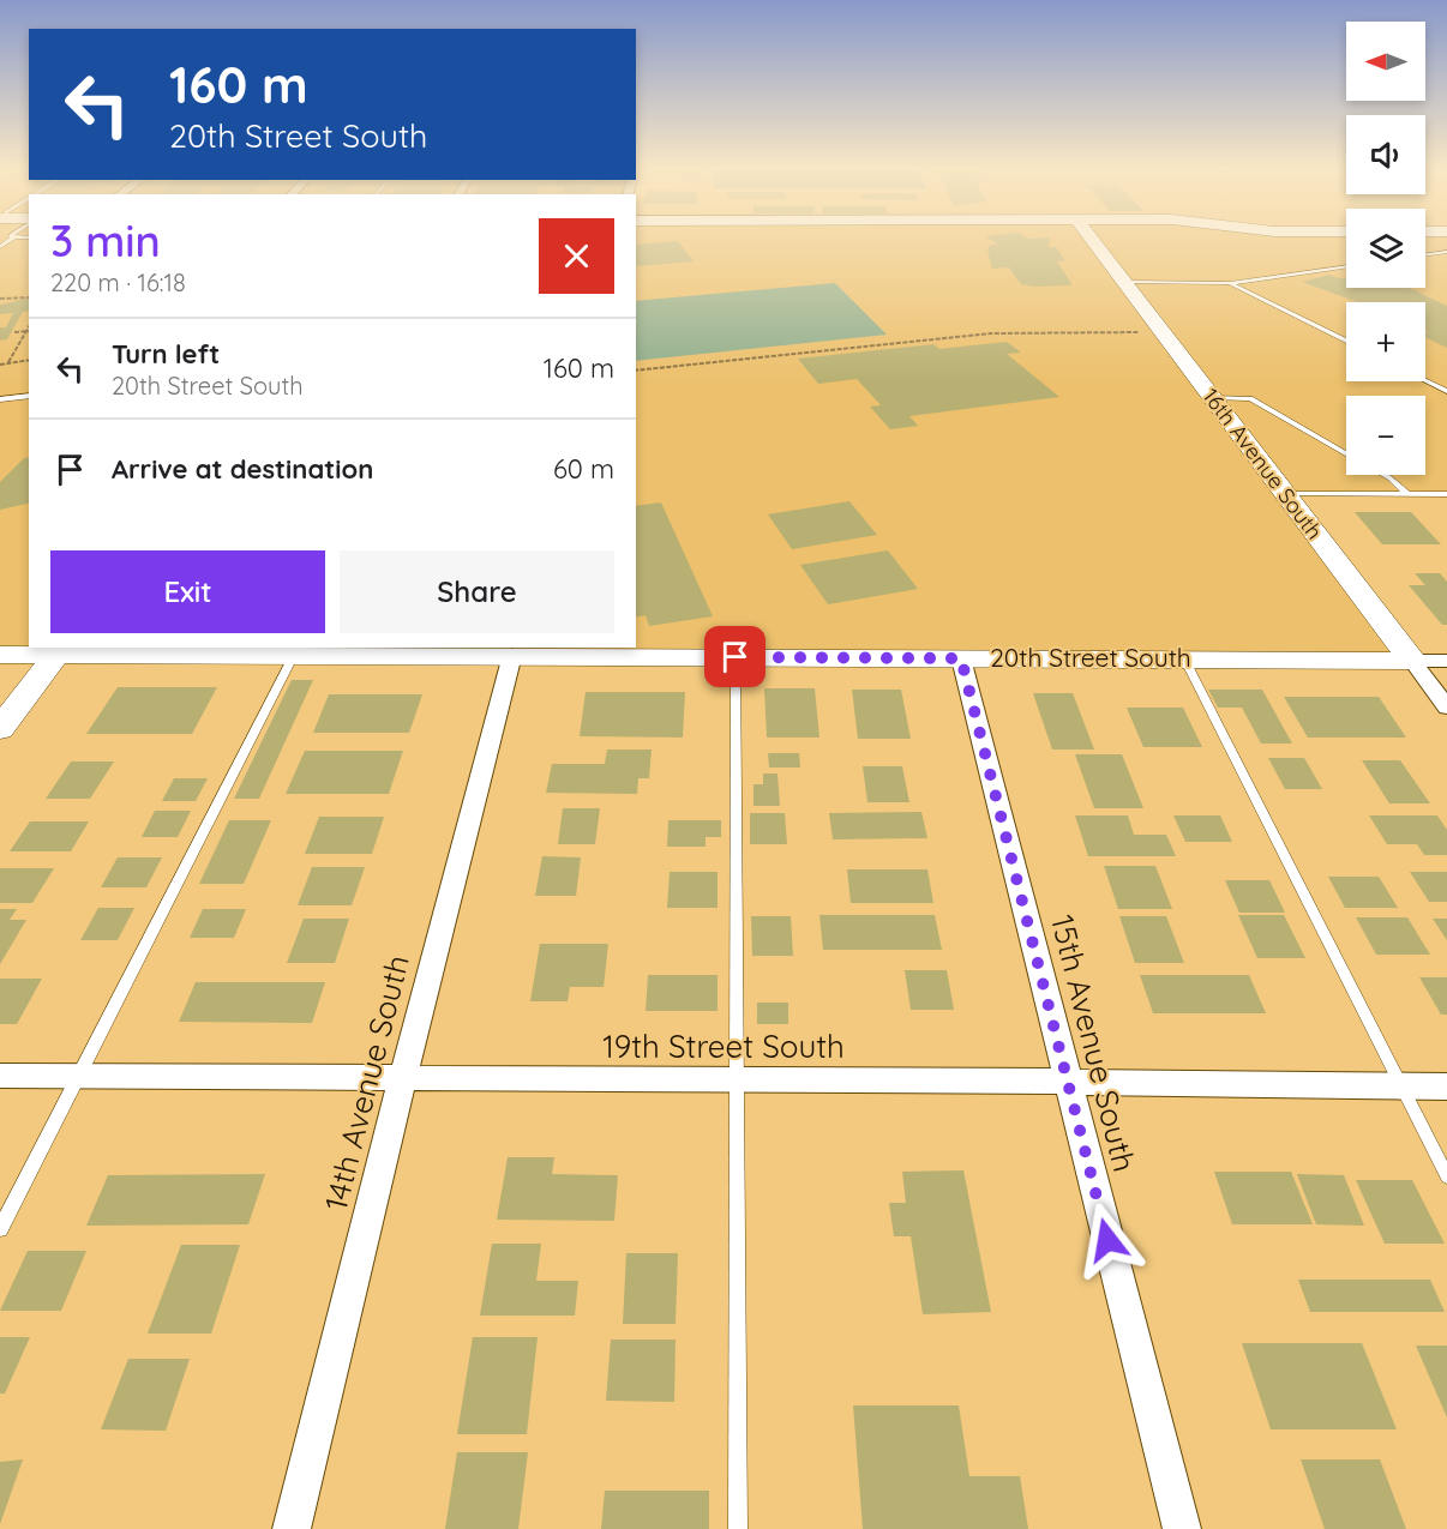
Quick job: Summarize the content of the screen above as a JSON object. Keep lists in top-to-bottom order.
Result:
{
  "streets": {
    "street": [
      "16th Avenue South",
      "20th Street South",
      "15th Avenue South",
      "19th Street South",
      "14th Avenue South"
    ]
  },
  "crossings": [
    ["16th Avenue South", "20th Street South"],
    ["20th Street South", "15th Avenue South"],
    ["20th Street South", "14th Avenue South"],
    ["15th Avenue South", "19th Street South"],
    ["19th Street South", "14th Avenue South"]
  ],
  "north": "left",
  "page": {
    "map_buttons": ["+", "−"],
    "turn": ["160 m", "20th Street South"],
    "heading": ["3 min", "220 m · 16:18"],
    "list": [
      {
        "name": "Turn left",
        "note": "20th Street South",
        "value": "160 m"
      },
      {
        "name": "Arrive at destination",
        "value": "60 m"
      }
    ],
    "buttons": ["Exit", "Share"]
  }
}
